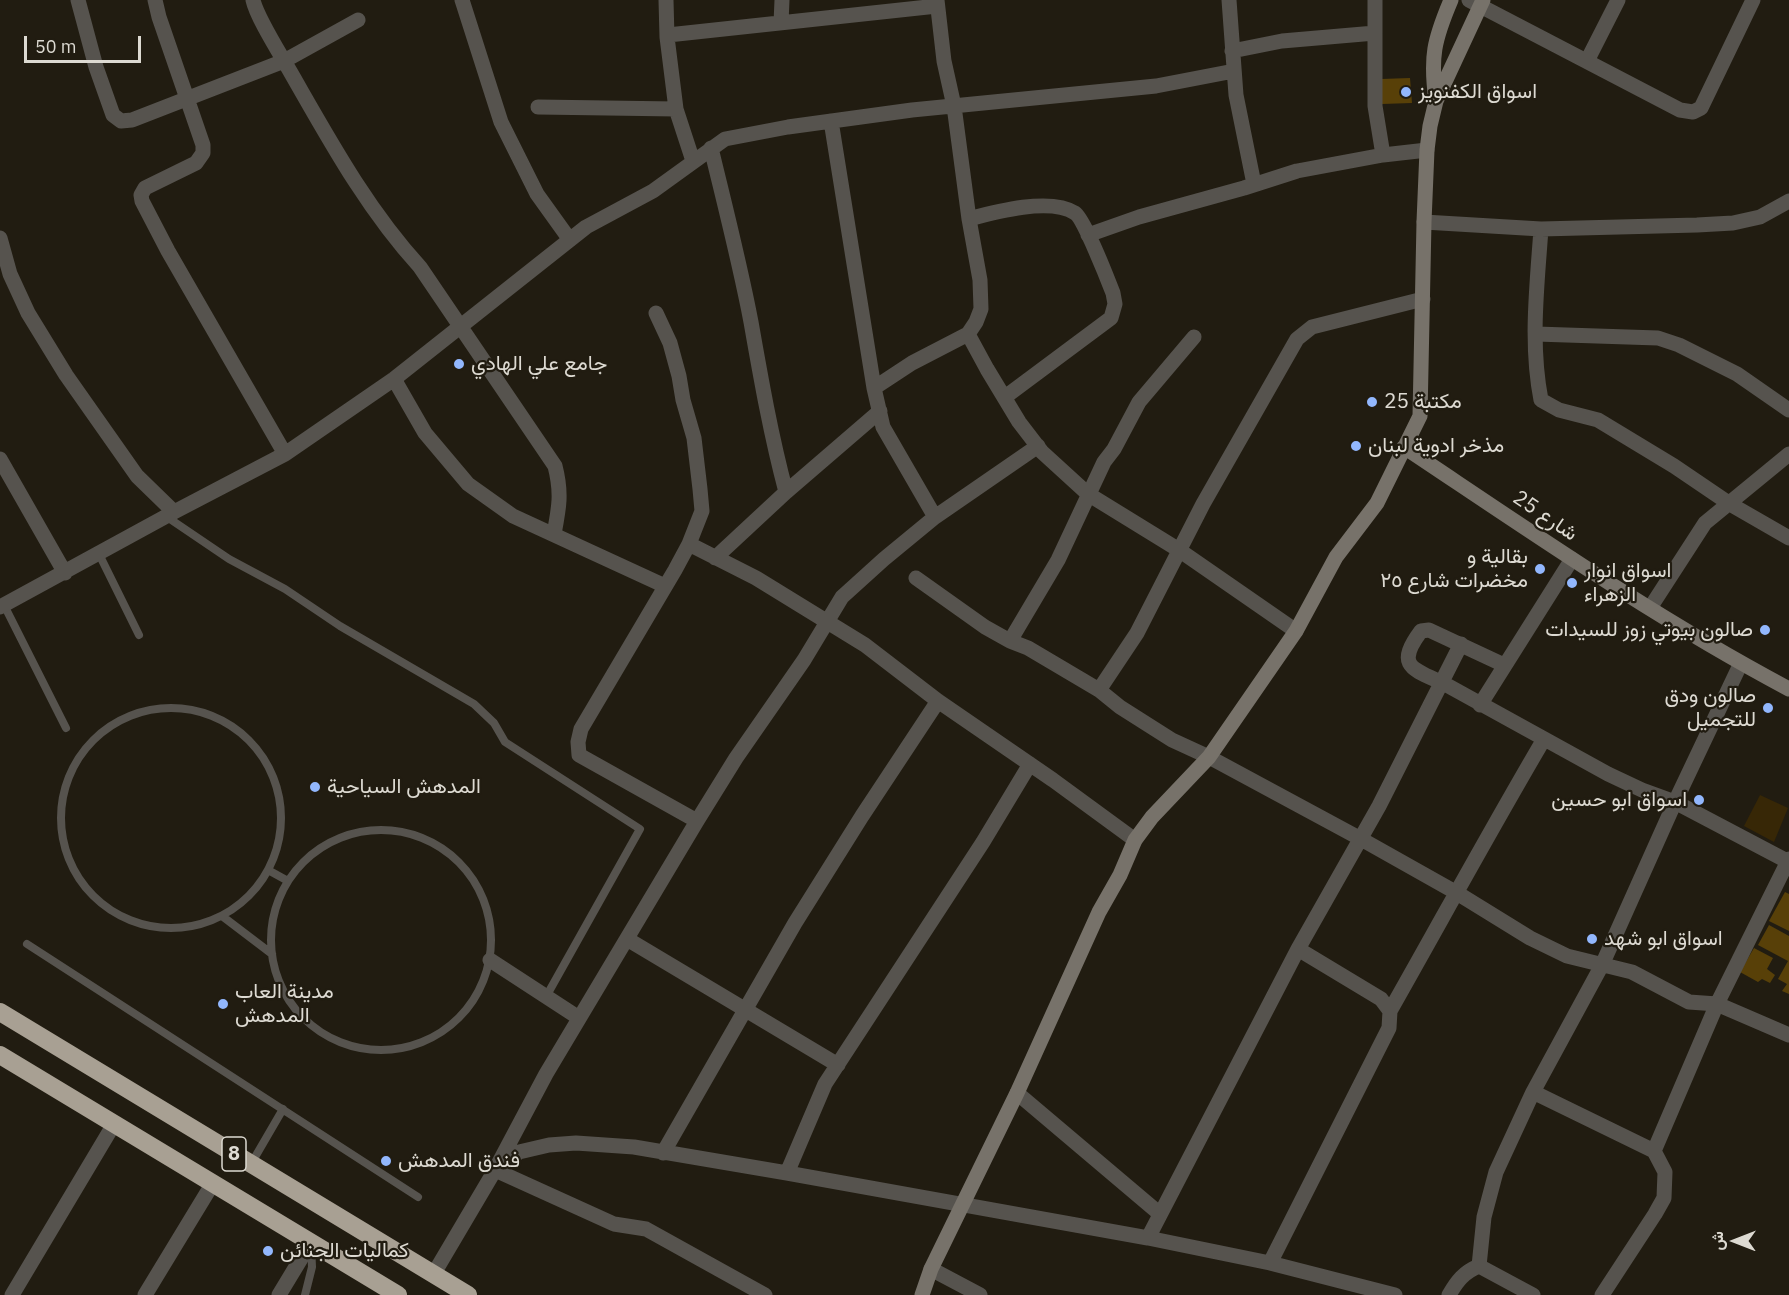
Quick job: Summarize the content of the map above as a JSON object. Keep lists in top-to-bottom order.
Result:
{
  "streets": {
    "highway": ["8"],
    "street": ["شارع 25"]
  },
  "places": [
    "اسواق الكفنويز",
    "جامع علي الهادي",
    "مكتبة 25",
    "مذخر ادوية لبنان",
    "بقالية و مخضرات شارع ٢٥",
    "اسواق انوار الزهراء",
    "صالون بيوتي زوز للسيدات",
    "صالون ودق للتجميل",
    "المدهش السياحية",
    "اسواق ابو حسين",
    "اسواق ابو شهد",
    "مدينة العاب المدهش",
    "فندق المدهش",
    "كماليات الجنائن"
  ],
  "scale_bar": "50 m",
  "north": "left"
}
